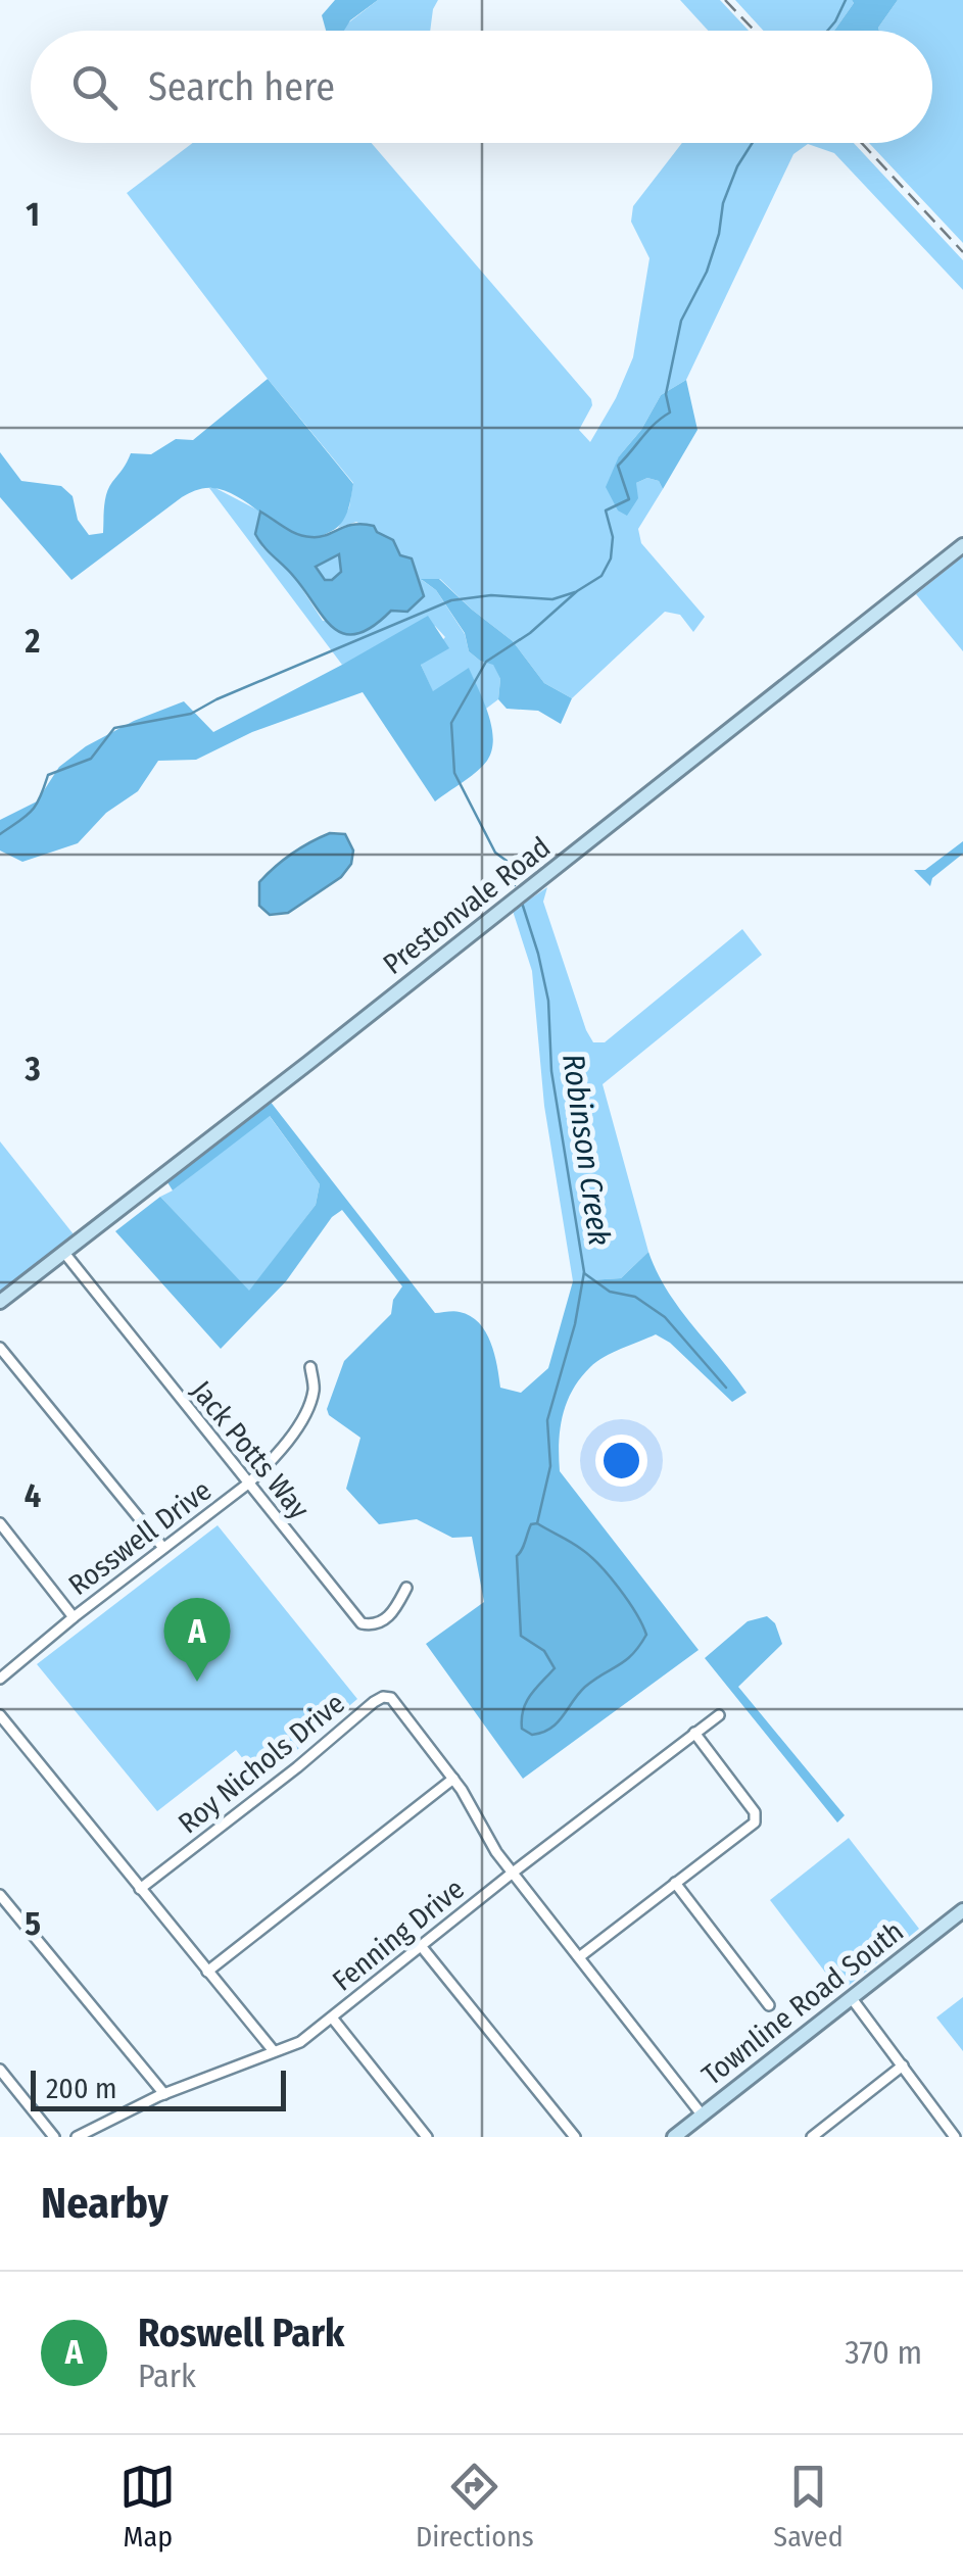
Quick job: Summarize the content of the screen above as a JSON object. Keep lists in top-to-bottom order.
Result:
{
  "streets": {
    "street": [
      "Prestonvale Road",
      "Jack Potts Way",
      "Rosswell Drive",
      "Roy Nichols Drive",
      "Fenning Drive",
      "Townline Road South"
    ]
  },
  "crossings": [
    ["Prestonvale Road", "Jack Potts Way"],
    ["Jack Potts Way", "Rosswell Drive"],
    ["Roy Nichols Drive", "Fenning Drive"],
    ["Roy Nichols Drive", "Townline Road South"]
  ],
  "water": ["Robinson Creek"],
  "scale_bar": "200 m",
  "page": {
    "search": "Search here",
    "pins": "A",
    "scale": "200 m",
    "heading": "Nearby",
    "list": [
      {
        "mark": "A",
        "name": "Roswell Park",
        "note": "Park",
        "value": "370 m"
      }
    ],
    "nav": ["Map", "Directions", "Saved"]
  },
  "grid": {
    "rows": [
      "1",
      "2",
      "3",
      "4",
      "5"
    ]
  }
}
